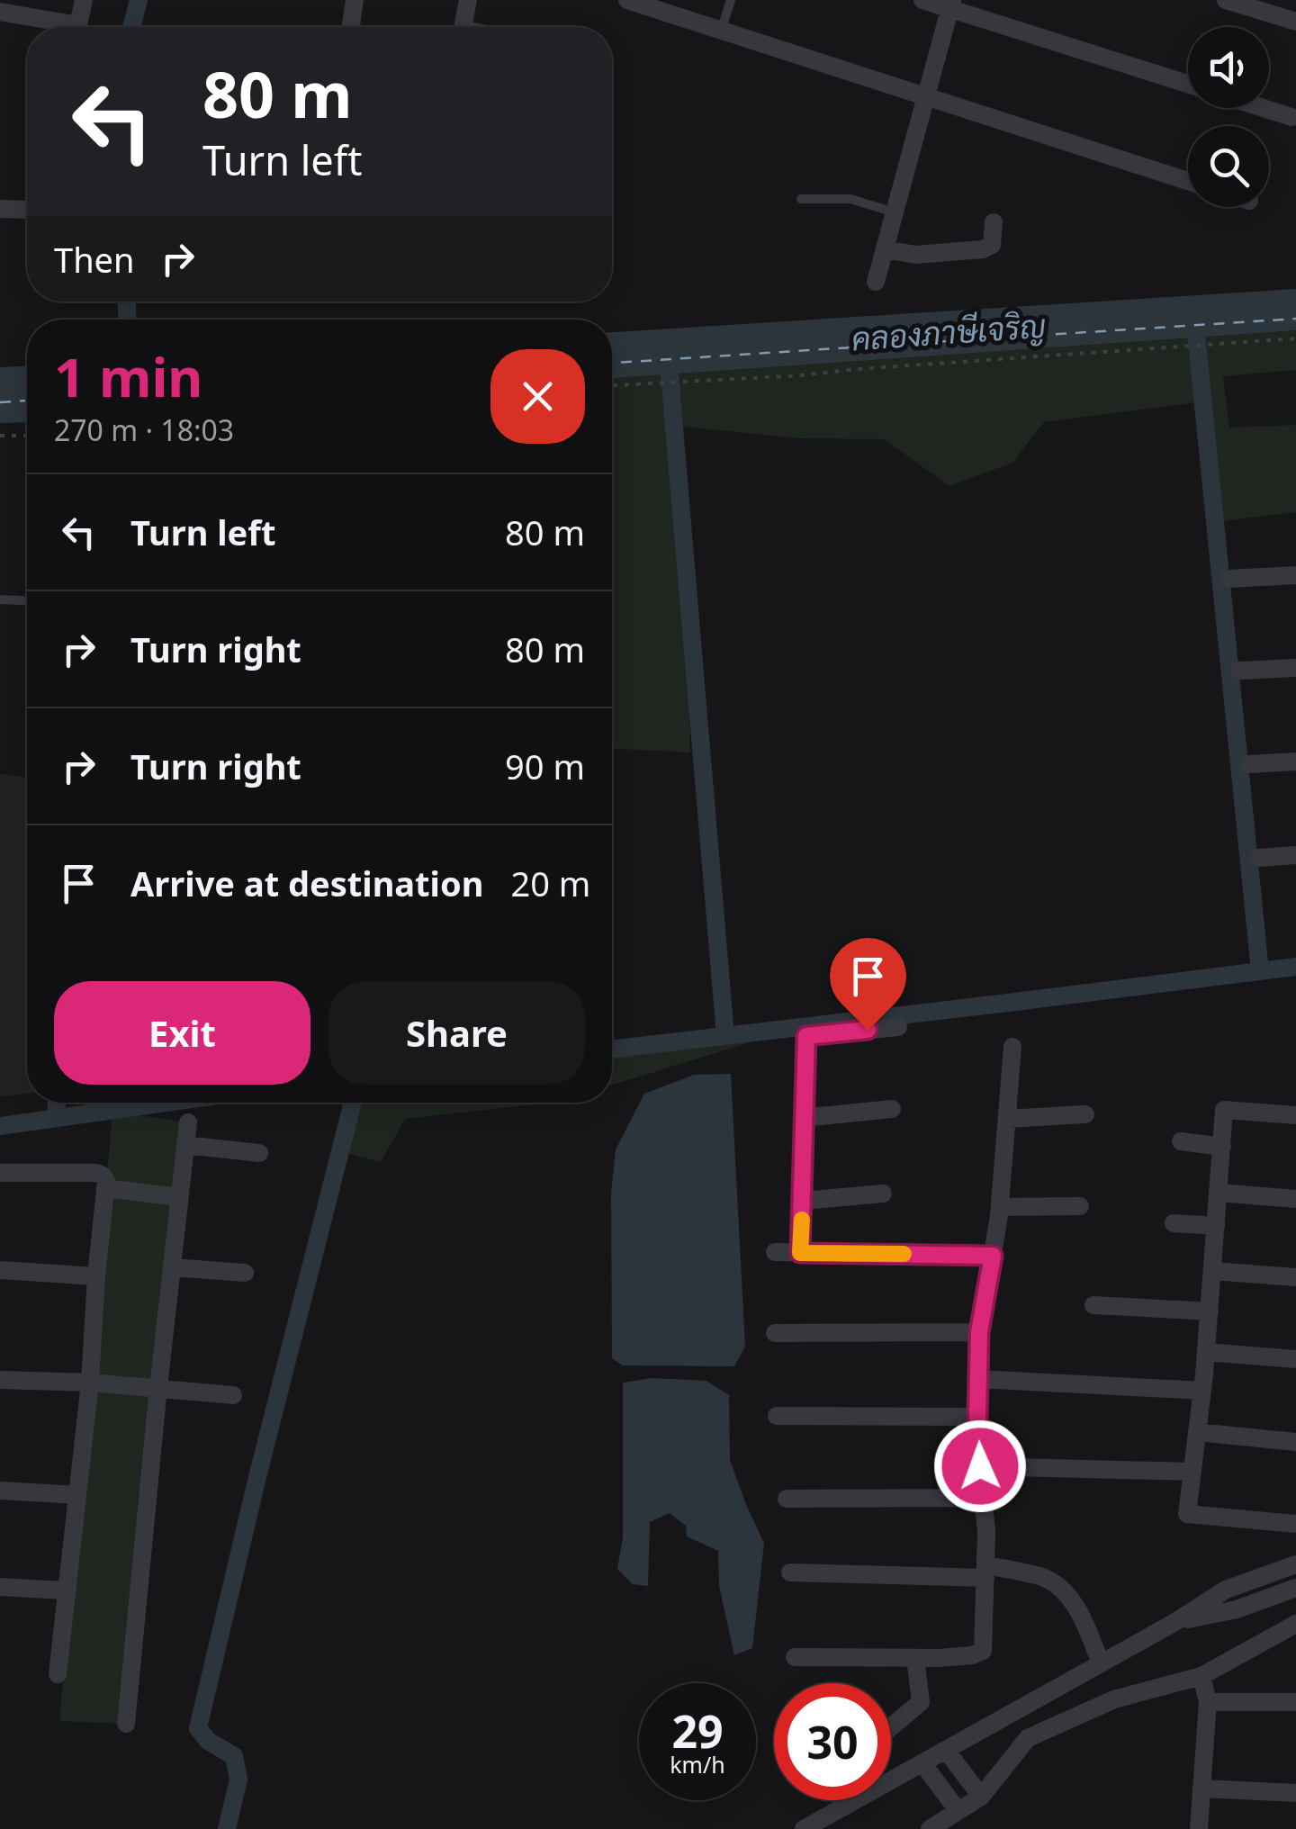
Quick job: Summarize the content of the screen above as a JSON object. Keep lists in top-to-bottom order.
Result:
{
  "water": ["คลองภาษีเจริญ"],
  "page": {
    "turn": ["80 m", "Turn left"],
    "then": "Then",
    "heading": ["1 min", "270 m · 18:03"],
    "list": [
      {
        "name": "Turn left",
        "value": "80 m"
      },
      {
        "name": "Turn right",
        "value": "80 m"
      },
      {
        "name": "Turn right",
        "value": "90 m"
      },
      {
        "name": "Arrive at destination",
        "value": "20 m"
      }
    ],
    "buttons": ["Exit", "Share"],
    "speed": "29 km/h",
    "limit": "30"
  }
}
